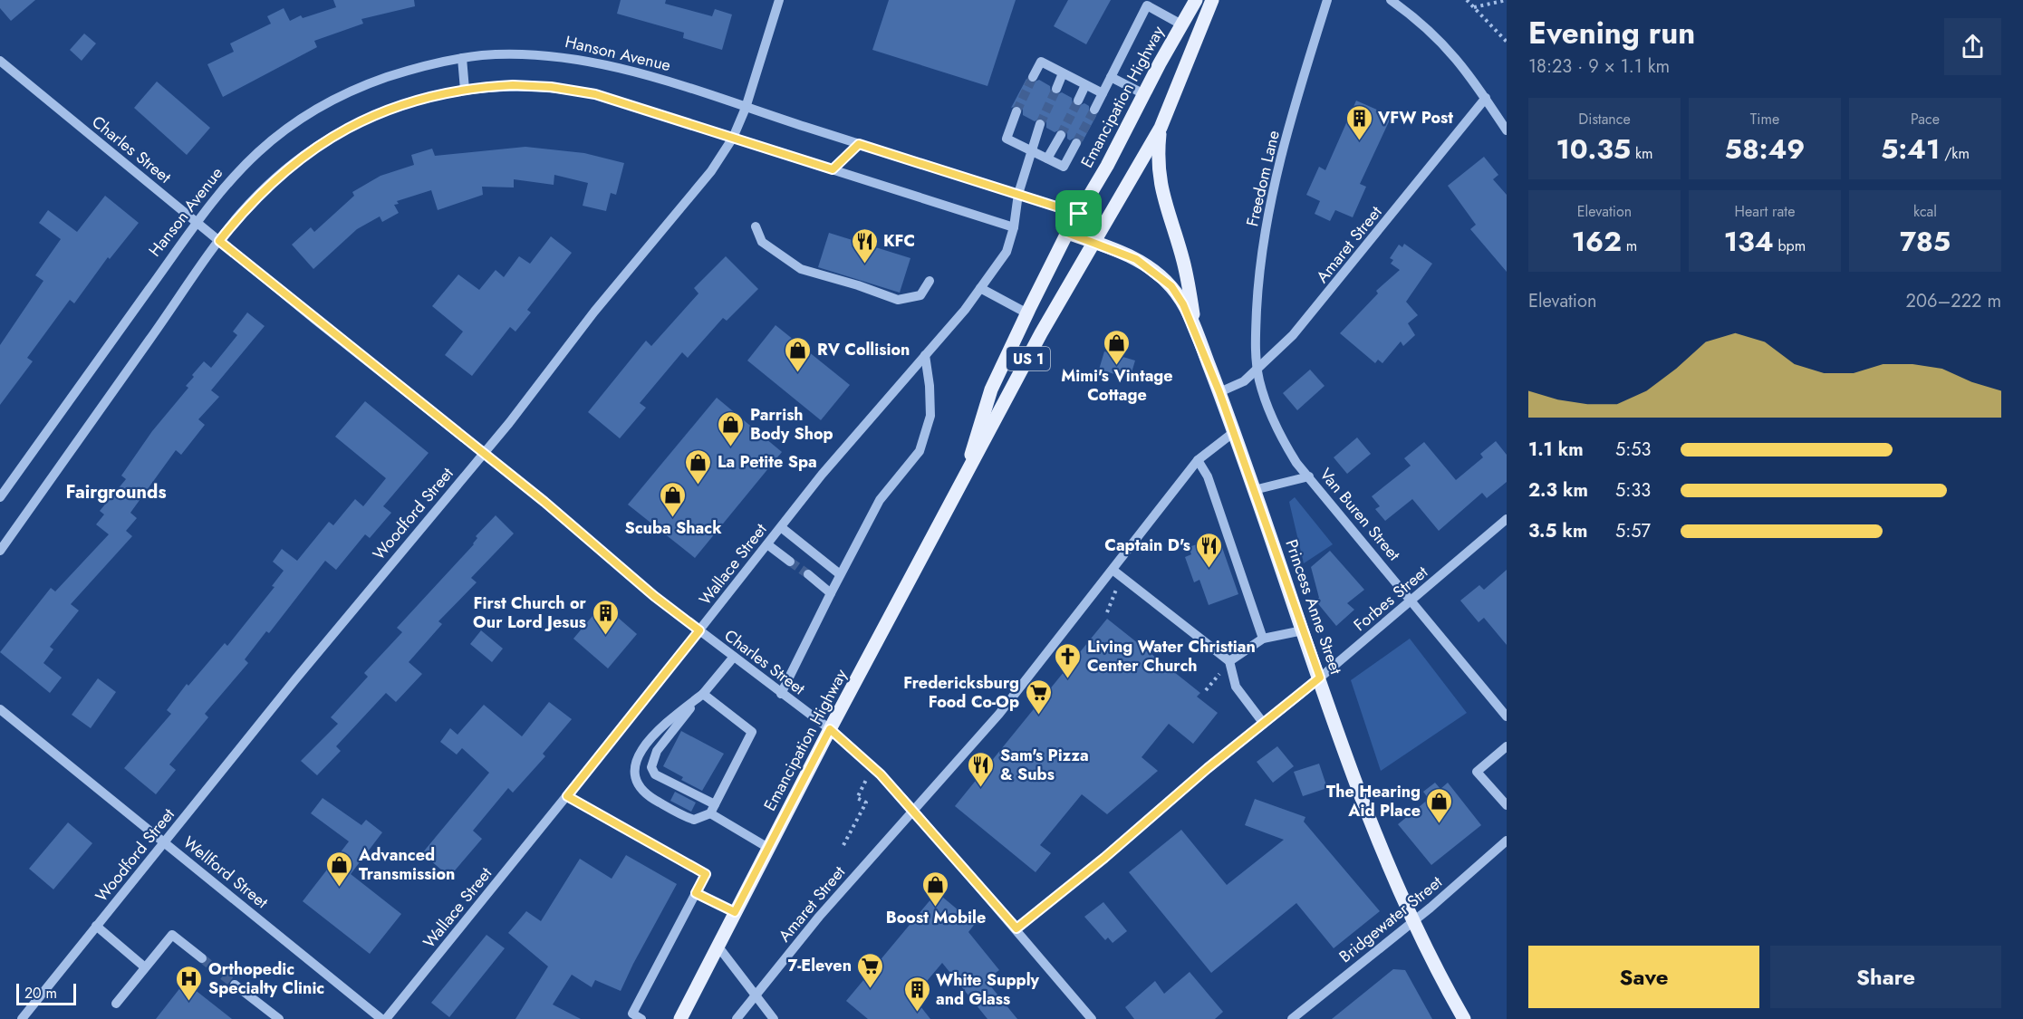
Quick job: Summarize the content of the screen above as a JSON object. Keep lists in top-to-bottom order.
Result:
{
  "streets": {
    "main road": ["Emancipation Highway", "US 1", "Princess Anne Street"],
    "street": [
      "Hanson Avenue",
      "Charles Street",
      "Freedom Lane",
      "Amaret Street",
      "Woodford Street",
      "Van Buren Street",
      "Wallace Street",
      "Forbes Street",
      "Wellford Street",
      "Bridgewater Street"
    ]
  },
  "crossings": [
    ["Hanson Avenue", "Emancipation Highway"],
    ["Hanson Avenue", "Charles Street"],
    ["Hanson Avenue", "Woodford Street"],
    ["Hanson Avenue", "Wallace Street"],
    ["Emancipation Highway", "Charles Street"],
    ["Emancipation Highway", "Princess Anne Street"],
    ["Charles Street", "Amaret Street"],
    ["Charles Street", "Woodford Street"],
    ["Charles Street", "Wallace Street"],
    ["Charles Street", "Forbes Street"],
    ["Freedom Lane", "Amaret Street"],
    ["Freedom Lane", "Van Buren Street"],
    ["Amaret Street", "Van Buren Street"],
    ["Amaret Street", "Princess Anne Street"],
    ["Woodford Street", "Wellford Street"],
    ["Van Buren Street", "Forbes Street"],
    ["Forbes Street", "Princess Anne Street"],
    ["Princess Anne Street", "Bridgewater Street"]
  ],
  "districts": ["Fairgrounds"],
  "places": {
    "building": ["VFW Post", "First Church or Our Lord Jesus", "White Supply and Glass"],
    "restaurant": ["KFC", "Captain D's", "Sam's Pizza & Subs"],
    "shop": [
      "Mimi's Vintage Cottage",
      "RV Collision",
      "Parrish Body Shop",
      "La Petite Spa",
      "Scuba Shack",
      "The Hearing Aid Place",
      "Advanced Transmission",
      "Boost Mobile"
    ],
    "church": ["Living Water Christian Center Church"],
    "supermarket": ["Fredericksburg Food Co-Op", "7-Eleven"],
    "hospital": ["Orthopedic Specialty Clinic"]
  },
  "scale_bar": "20 m",
  "page": {
    "heading": ["Evening run", "18:23 · 9 × 1.1 km"],
    "stats": [
      ["Distance", "10.35 km"],
      ["Time", "58:49"],
      ["Pace", "5:41 /km"],
      ["Elevation", "162 m"],
      ["Heart rate", "134 bpm"],
      ["kcal", "785"]
    ],
    "chart": ["Elevation", "206–222 m"],
    "list": [
      {
        "name": "1.1 km",
        "note": "5:53"
      },
      {
        "name": "2.3 km",
        "note": "5:33"
      },
      {
        "name": "3.5 km",
        "note": "5:57"
      }
    ],
    "buttons": ["Save", "Share"],
    "scale": "20 m"
  }
}
